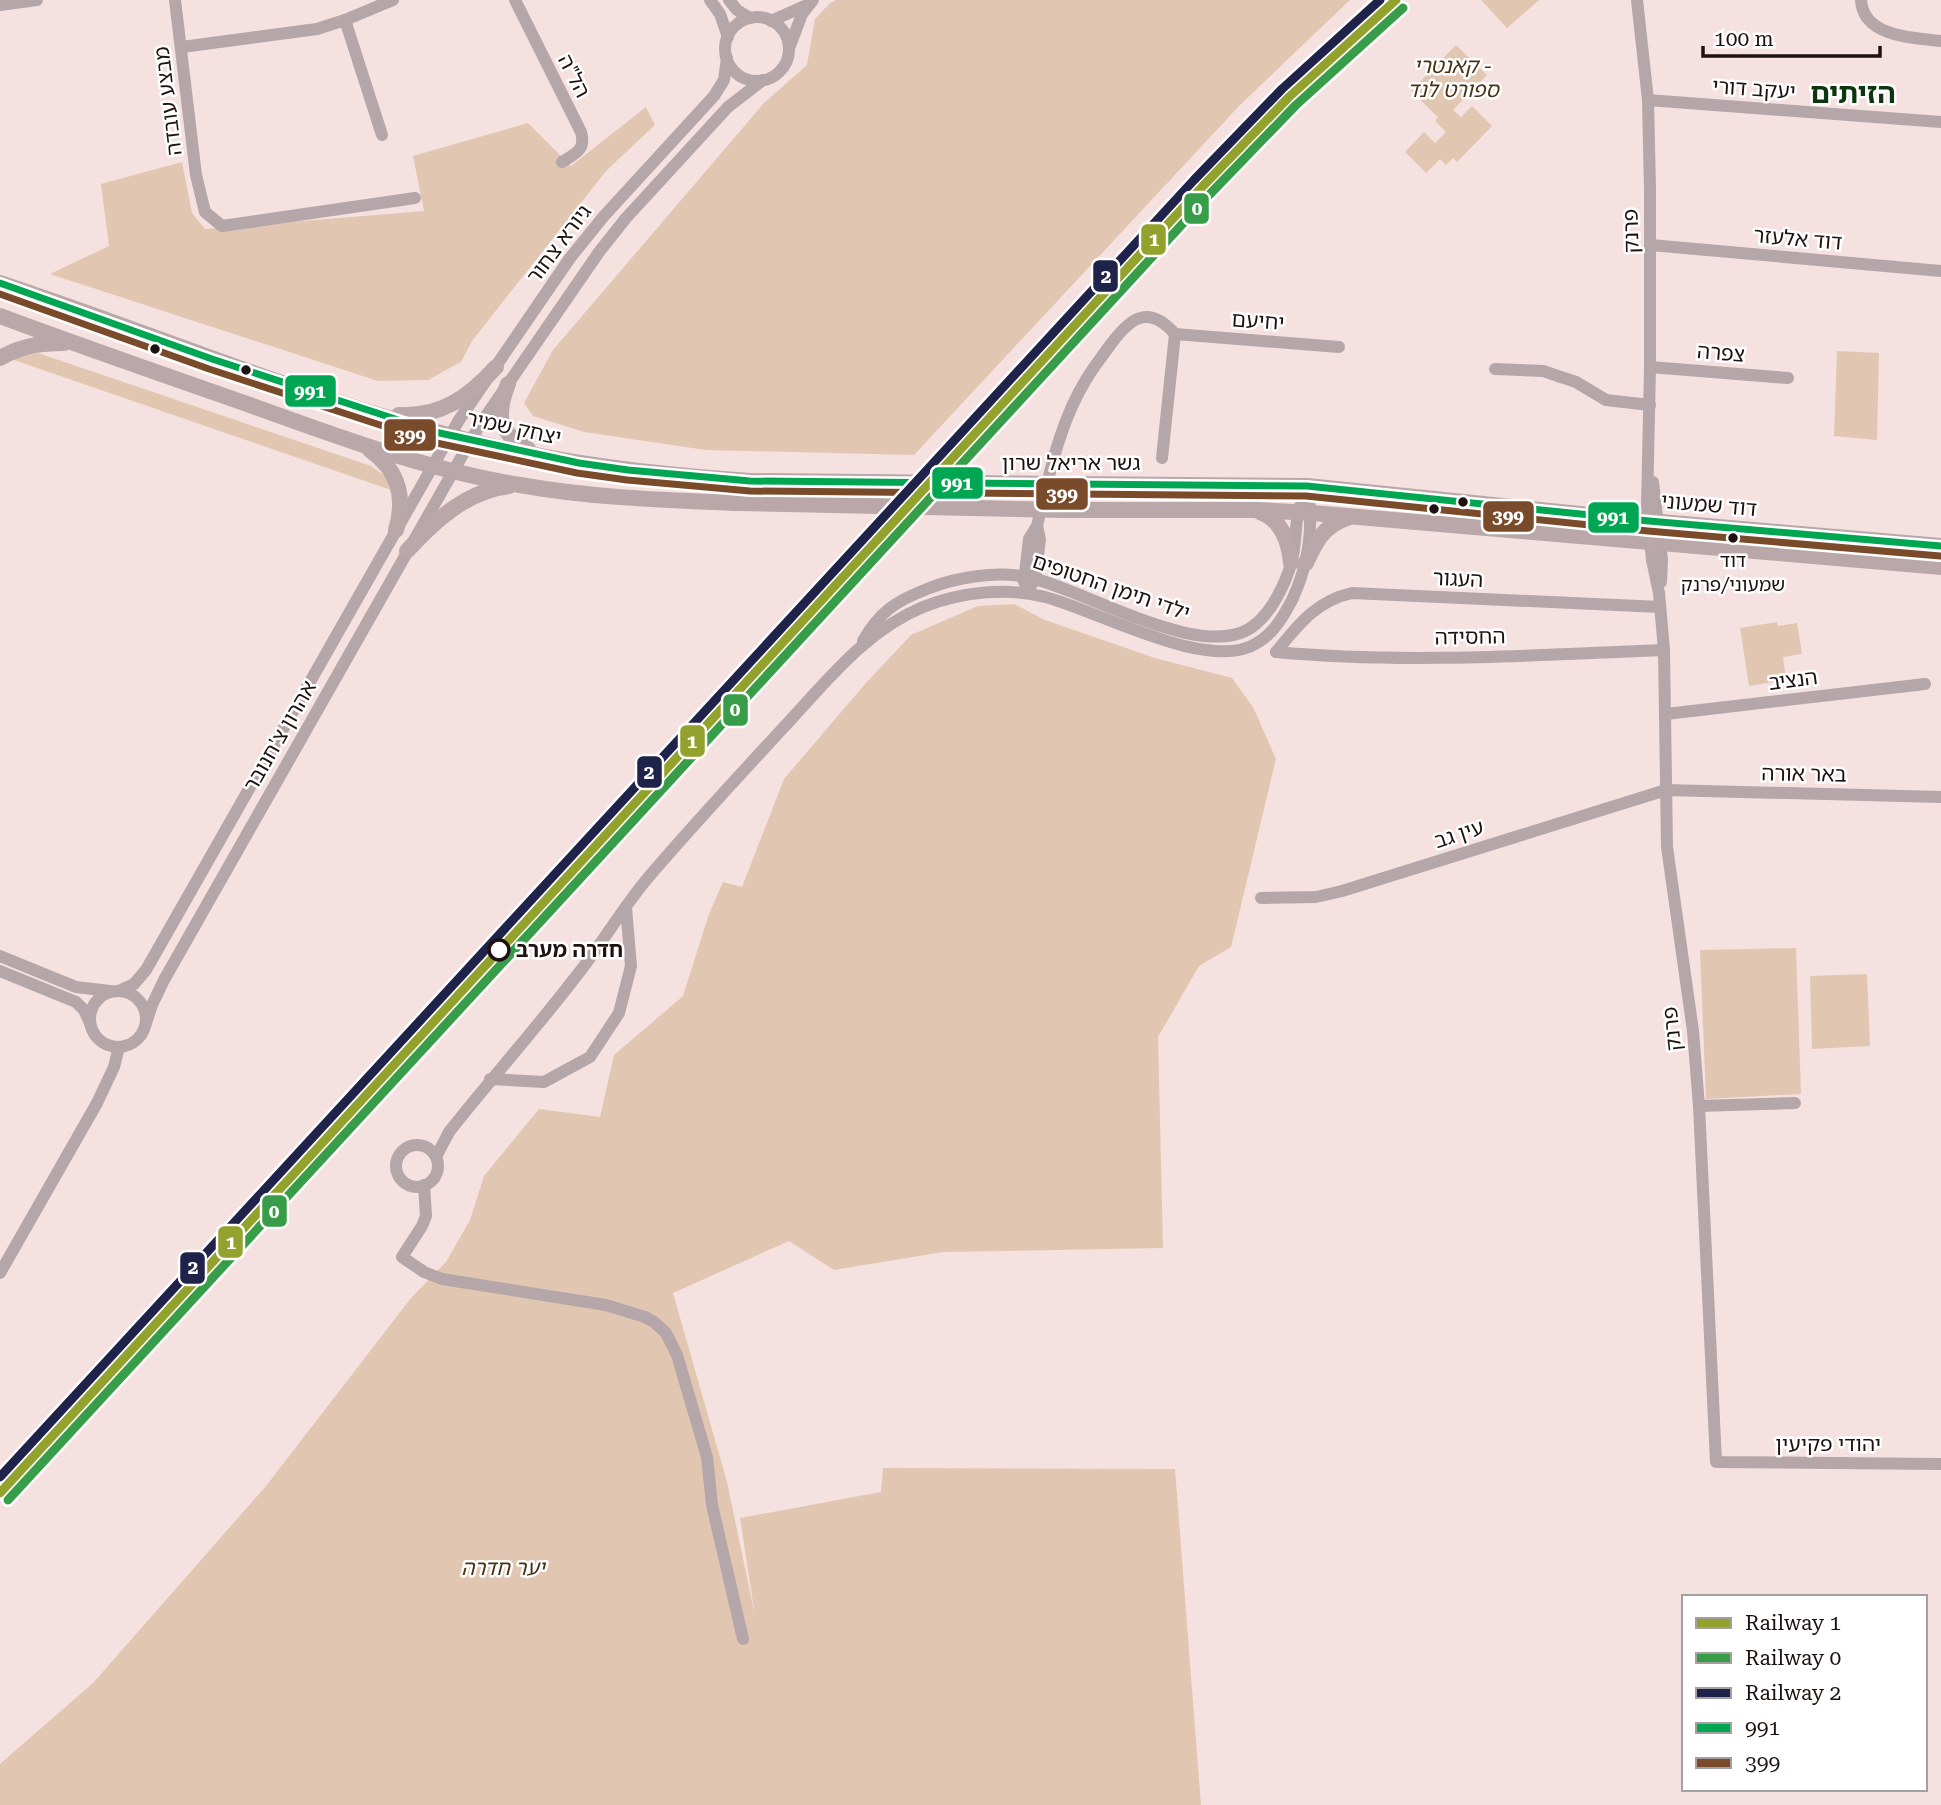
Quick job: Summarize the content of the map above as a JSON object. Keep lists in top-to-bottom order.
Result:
{
  "streets": {
    "main road": ["יצחק שמיר", "גשר אריאל שרון", "דוד שמעוני"],
    "street": [
      "הל\"ה",
      "יעקב דורי",
      "מבצע עובדה",
      "פרנק",
      "דוד אלעזר",
      "גיורא צחור",
      "יחיעם",
      "צפרה",
      "העגור",
      "ילדי תימן החטופים",
      "החסידה",
      "הנציב",
      "אהרון צ'חנובר",
      "באר אורה",
      "עין גב",
      "יהודי פקיעין"
    ]
  },
  "crossings": [
    ["יעקב דורי", "פרנק"],
    ["פרנק", "דוד אלעזר"],
    ["פרנק", "צפרה"],
    ["פרנק", "דוד שמעוני"],
    ["פרנק", "העגור"],
    ["פרנק", "החסידה"],
    ["פרנק", "הנציב"],
    ["פרנק", "באר אורה"],
    ["פרנק", "עין גב"],
    ["פרנק", "יהודי פקיעין"],
    ["גיורא צחור", "יצחק שמיר"],
    ["גיורא צחור", "אהרון צ'חנובר"],
    ["יצחק שמיר", "גשר אריאל שרון"],
    ["גשר אריאל שרון", "דוד שמעוני"],
    ["גשר אריאל שרון", "ילדי תימן החטופים"],
    ["דוד שמעוני", "ילדי תימן החטופים"],
    ["העגור", "החסידה"],
    ["באר אורה", "עין גב"]
  ],
  "districts": ["הזיתים"],
  "parks": ["קאנטרי - ספורט לנד", "יער חדרה"],
  "places": ["דוד שמעוני/פרנק", "חדרה מערב"],
  "lines": [
    "rail line 1",
    "rail line 2",
    "rail line 0",
    "transit line 991",
    "transit line 399"
  ],
  "legend": [
    "Railway 1",
    "Railway 0",
    "Railway 2",
    "991",
    "399"
  ],
  "scale_bar": "100 m"
}
